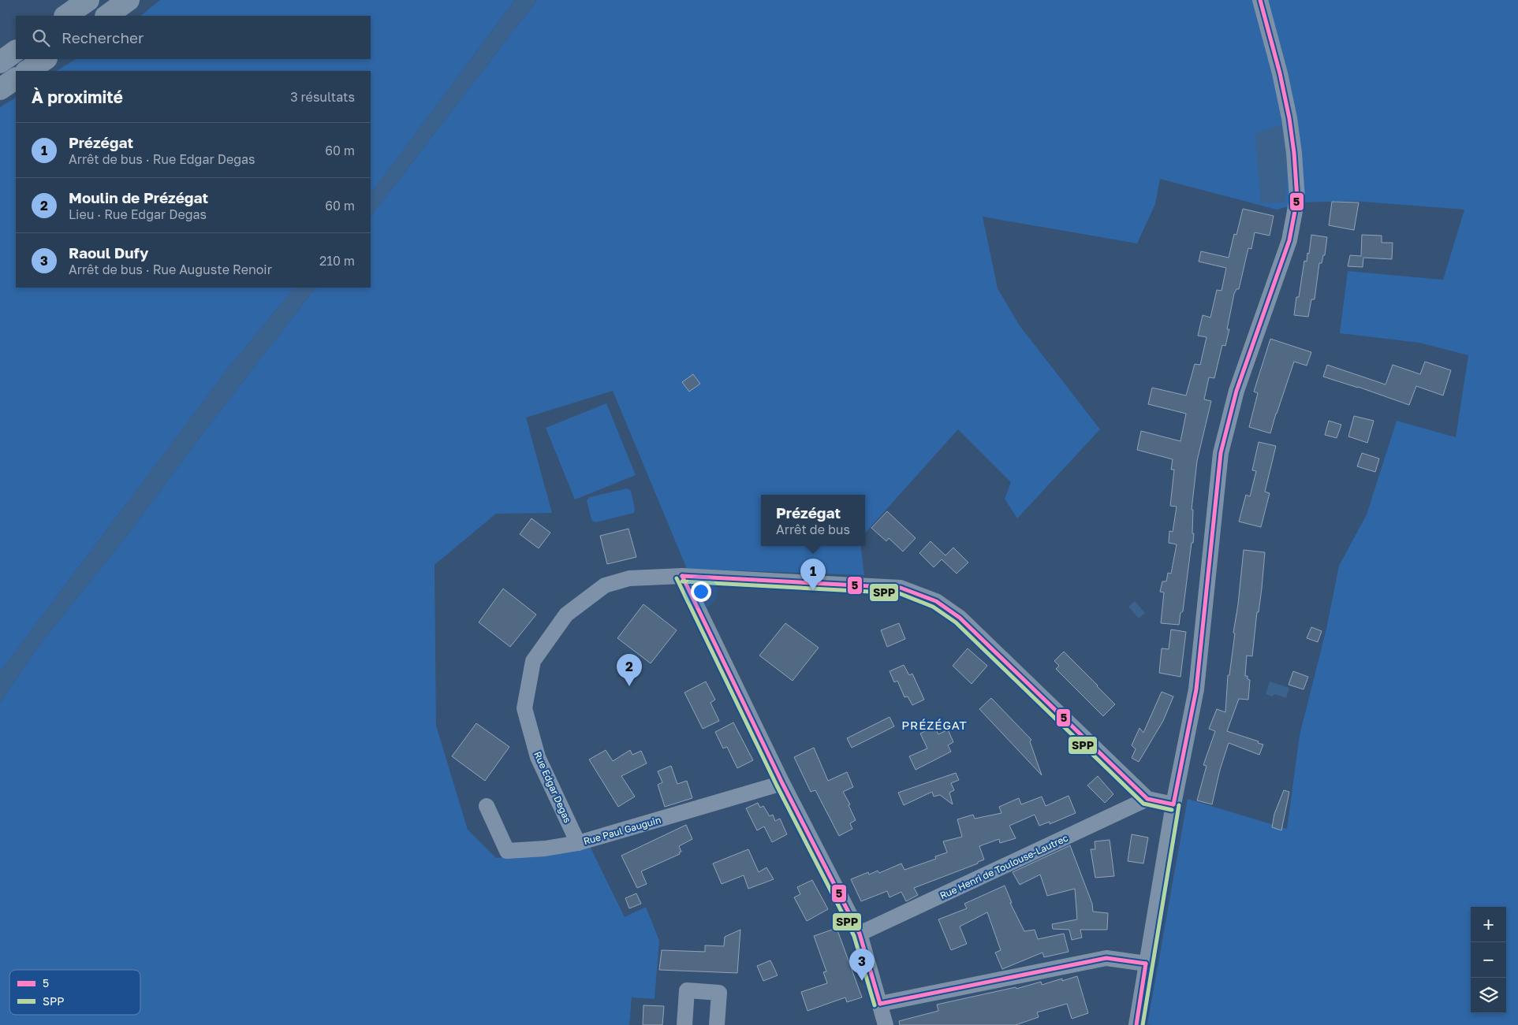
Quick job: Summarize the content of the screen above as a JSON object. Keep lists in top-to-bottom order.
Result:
{
  "streets": {
    "street": ["Rue Edgar Degas", "Rue Paul Gauguin", "Rue Henri de Toulouse-Lautrec"]
  },
  "crossings": [
    ["Rue Edgar Degas", "Rue Paul Gauguin"],
    ["Rue Edgar Degas", "Rue Henri de Toulouse-Lautrec"]
  ],
  "districts": ["PRÉZÉGAT"],
  "lines": ["transit line 5", "transit line SPP"],
  "legend": ["5", "SPP"],
  "page": {
    "search": "Rechercher",
    "heading": ["À proximité", "3 résultats"],
    "list": [
      {
        "mark": "1",
        "name": "Prézégat",
        "note": "Arrêt de bus · Rue Edgar Degas",
        "value": "60 m"
      },
      {
        "mark": "2",
        "name": "Moulin de Prézégat",
        "note": "Lieu · Rue Edgar Degas",
        "value": "60 m"
      },
      {
        "mark": "3",
        "name": "Raoul Dufy",
        "note": "Arrêt de bus · Rue Auguste Renoir",
        "value": "210 m"
      }
    ],
    "popup": ["Prézégat", "Arrêt de bus"],
    "pins": ["1", "2", "3"],
    "map_buttons": ["+", "−"]
  }
}
